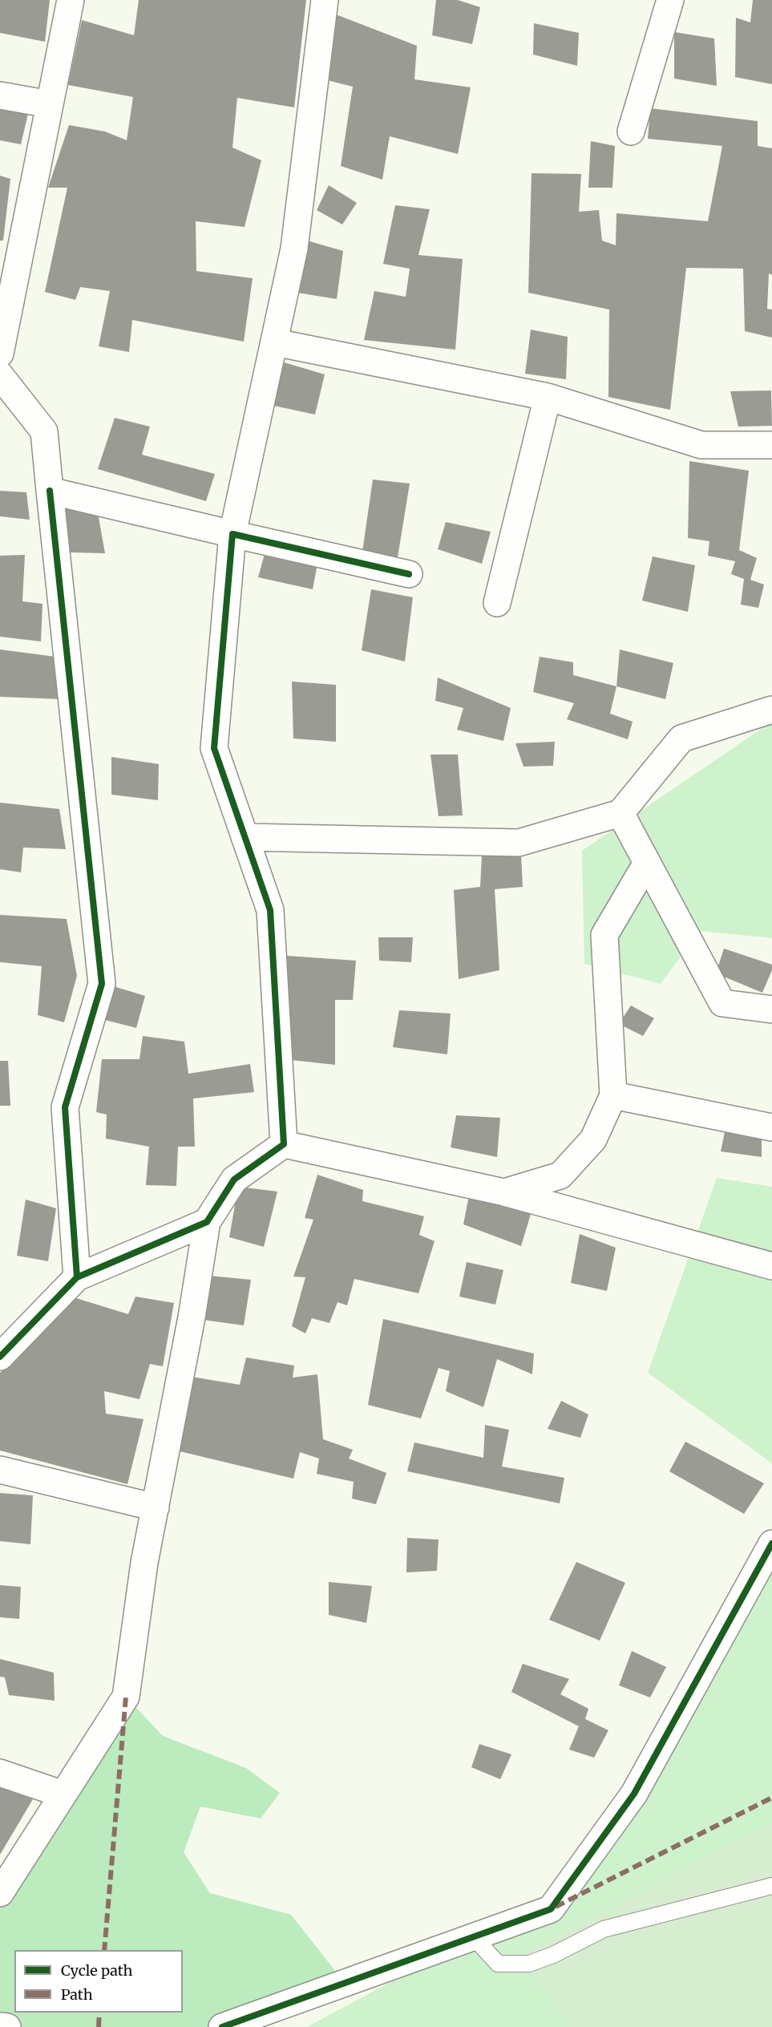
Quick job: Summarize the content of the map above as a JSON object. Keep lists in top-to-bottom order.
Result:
{
  "legend": ["Cycle path", "Path"]
}
